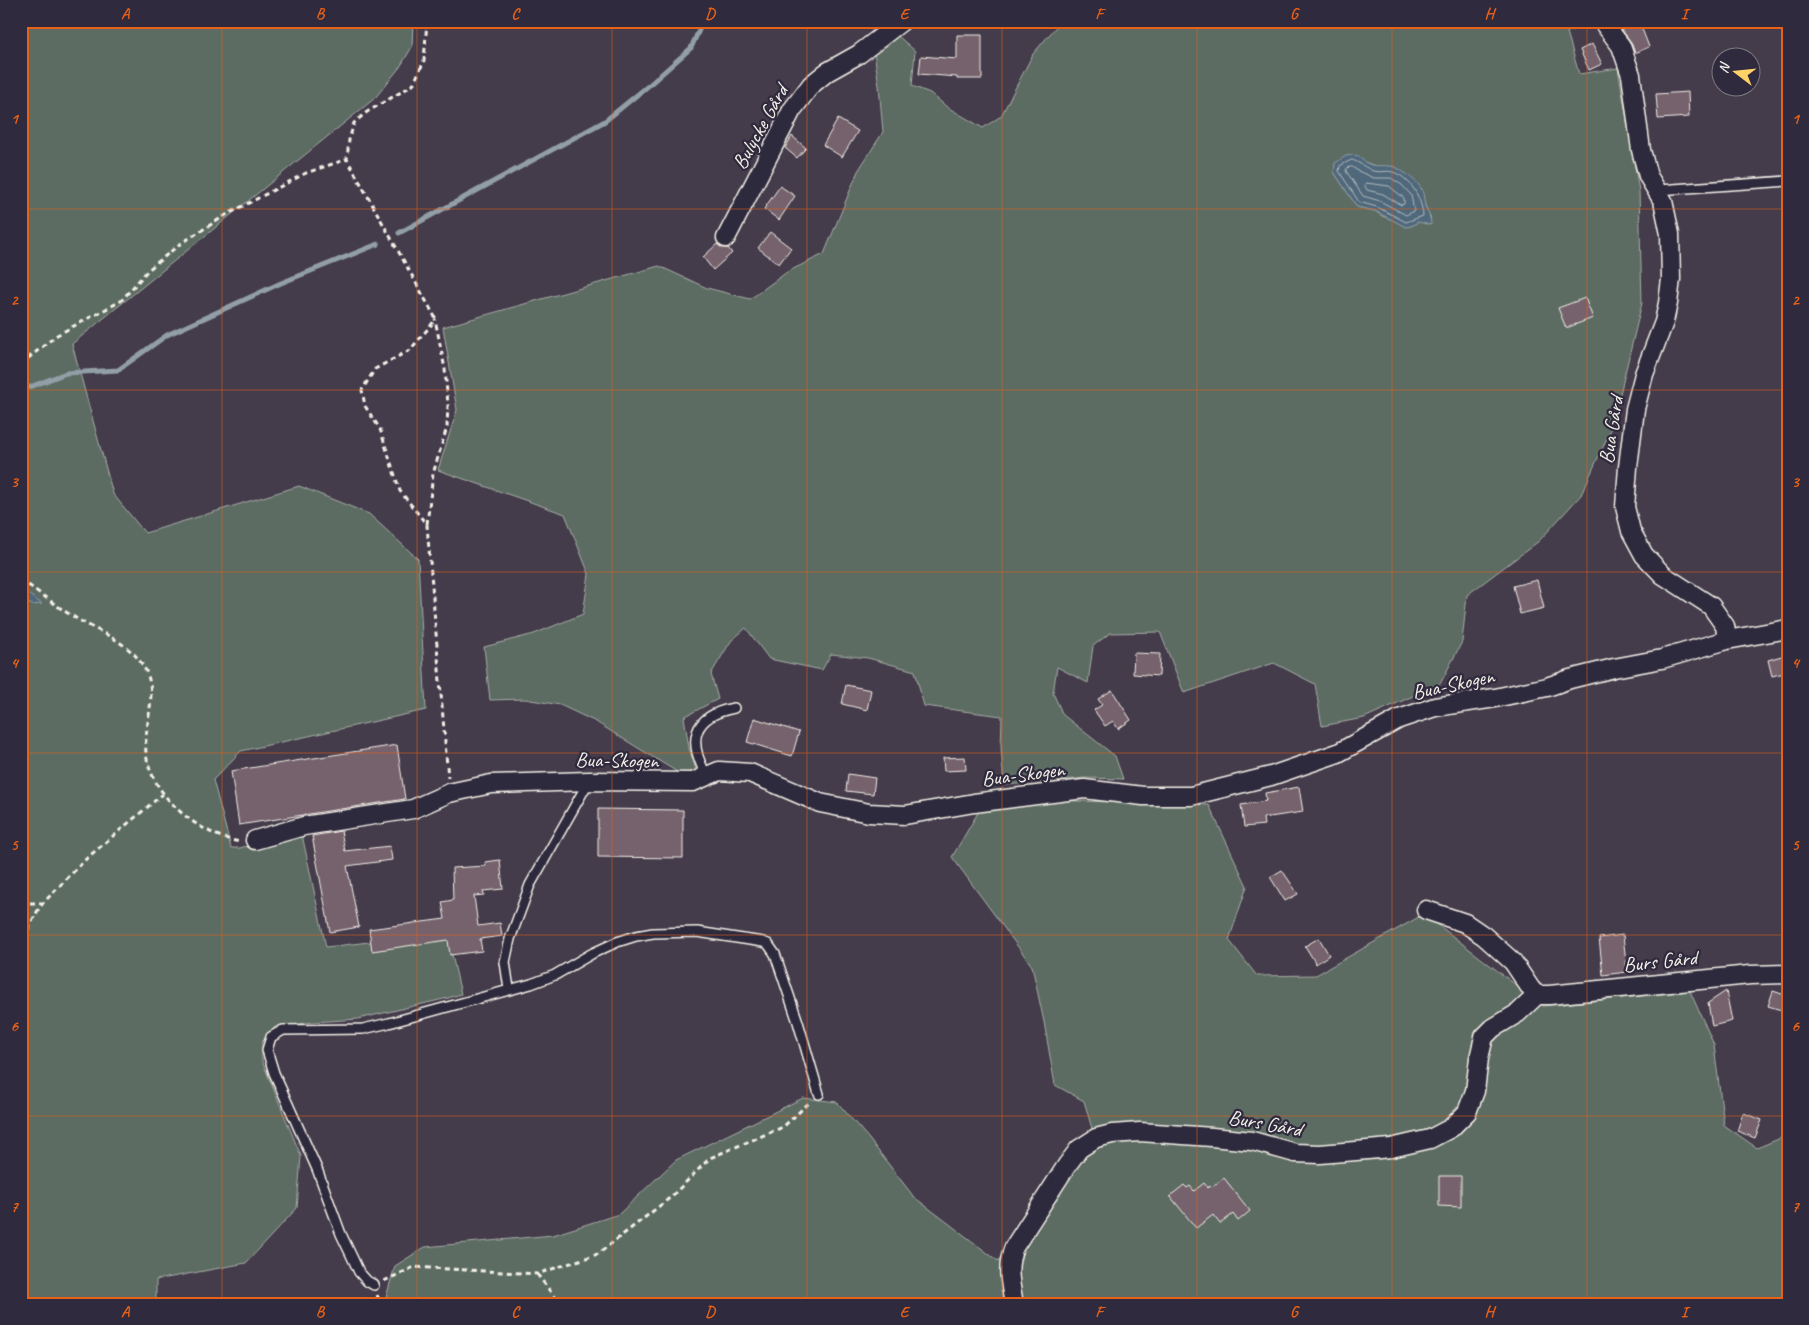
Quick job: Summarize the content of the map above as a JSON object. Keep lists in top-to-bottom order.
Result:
{
  "streets": {
    "street": [
      "Bulycke Gård",
      "Bua Gård",
      "Bua-Skogen",
      "Burs Gård"
    ]
  },
  "crossings": [
    ["Bua Gård", "Bua-Skogen"]
  ],
  "north": "left",
  "grid": {
    "columns": [
      "A",
      "B",
      "C",
      "D",
      "E",
      "F",
      "G",
      "H",
      "I"
    ],
    "rows": [
      "1",
      "2",
      "3",
      "4",
      "5",
      "6",
      "7"
    ]
  }
}
